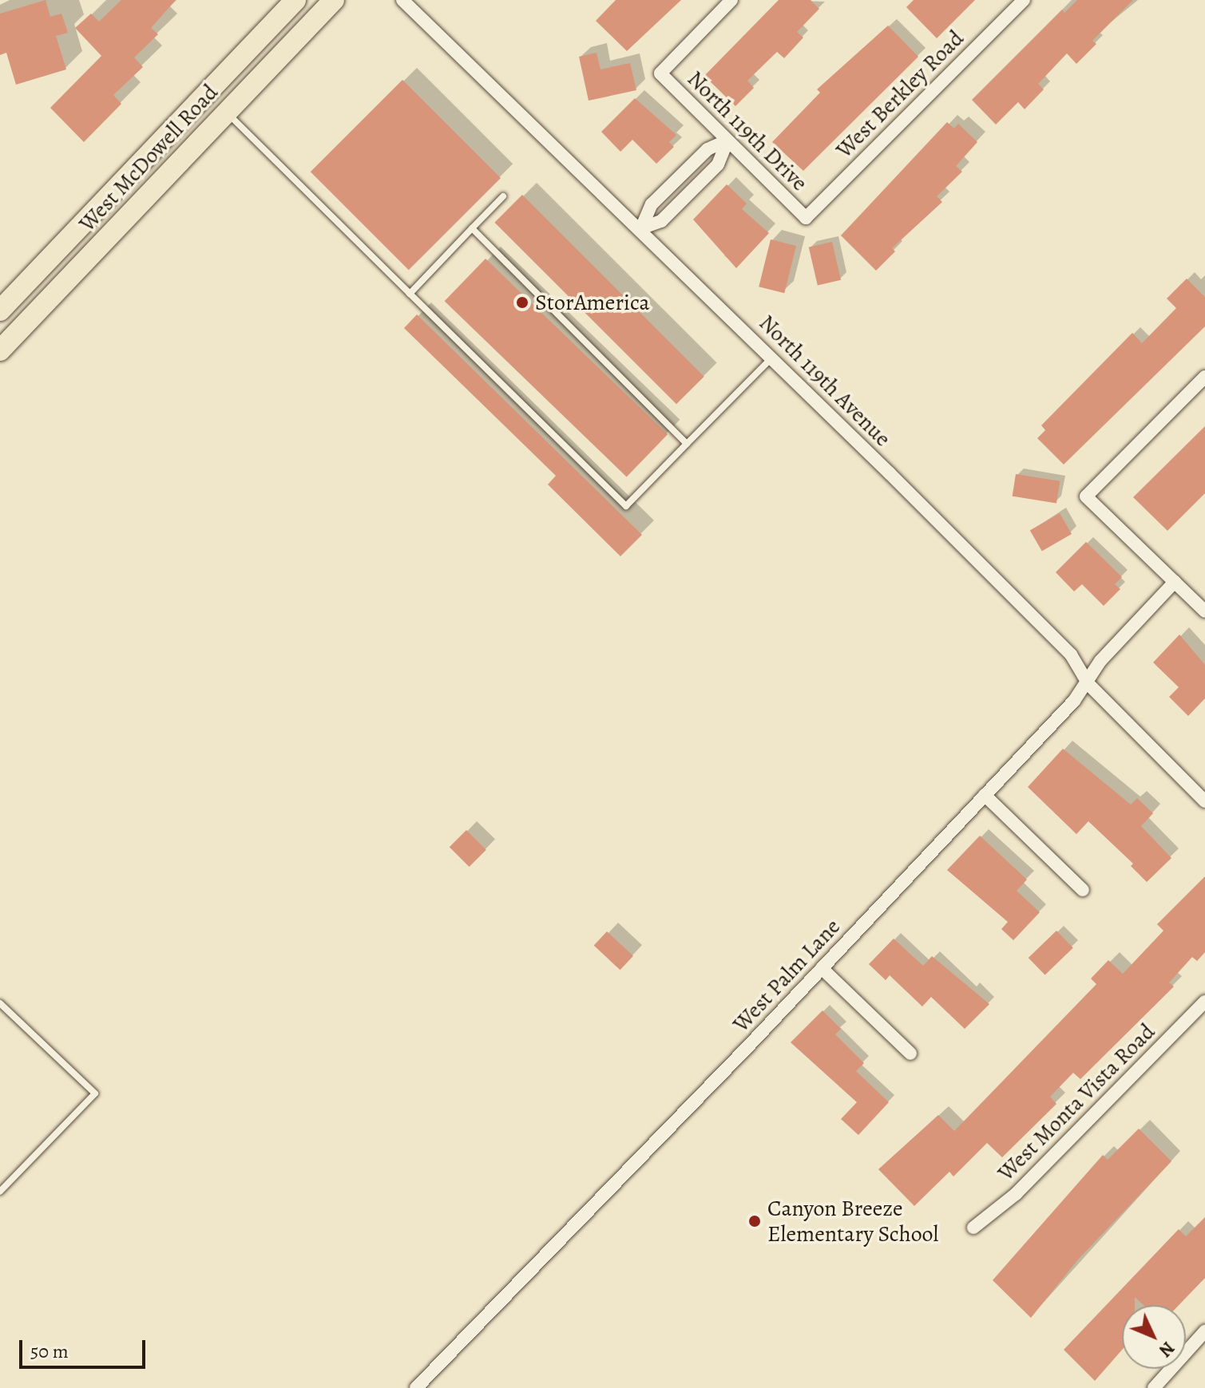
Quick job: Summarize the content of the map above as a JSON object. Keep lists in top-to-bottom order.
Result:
{
  "streets": {
    "main road": ["West McDowell Road"],
    "street": [
      "West Berkley Road",
      "North 119th Drive",
      "North 119th Avenue",
      "West Palm Lane",
      "West Monta Vista Road"
    ]
  },
  "crossings": [
    ["West Berkley Road", "North 119th Drive"],
    ["North 119th Avenue", "West Palm Lane"]
  ],
  "places": ["StorAmerica", "Canyon Breeze Elementary School"],
  "scale_bar": "50 m",
  "north": "bottom right"
}
